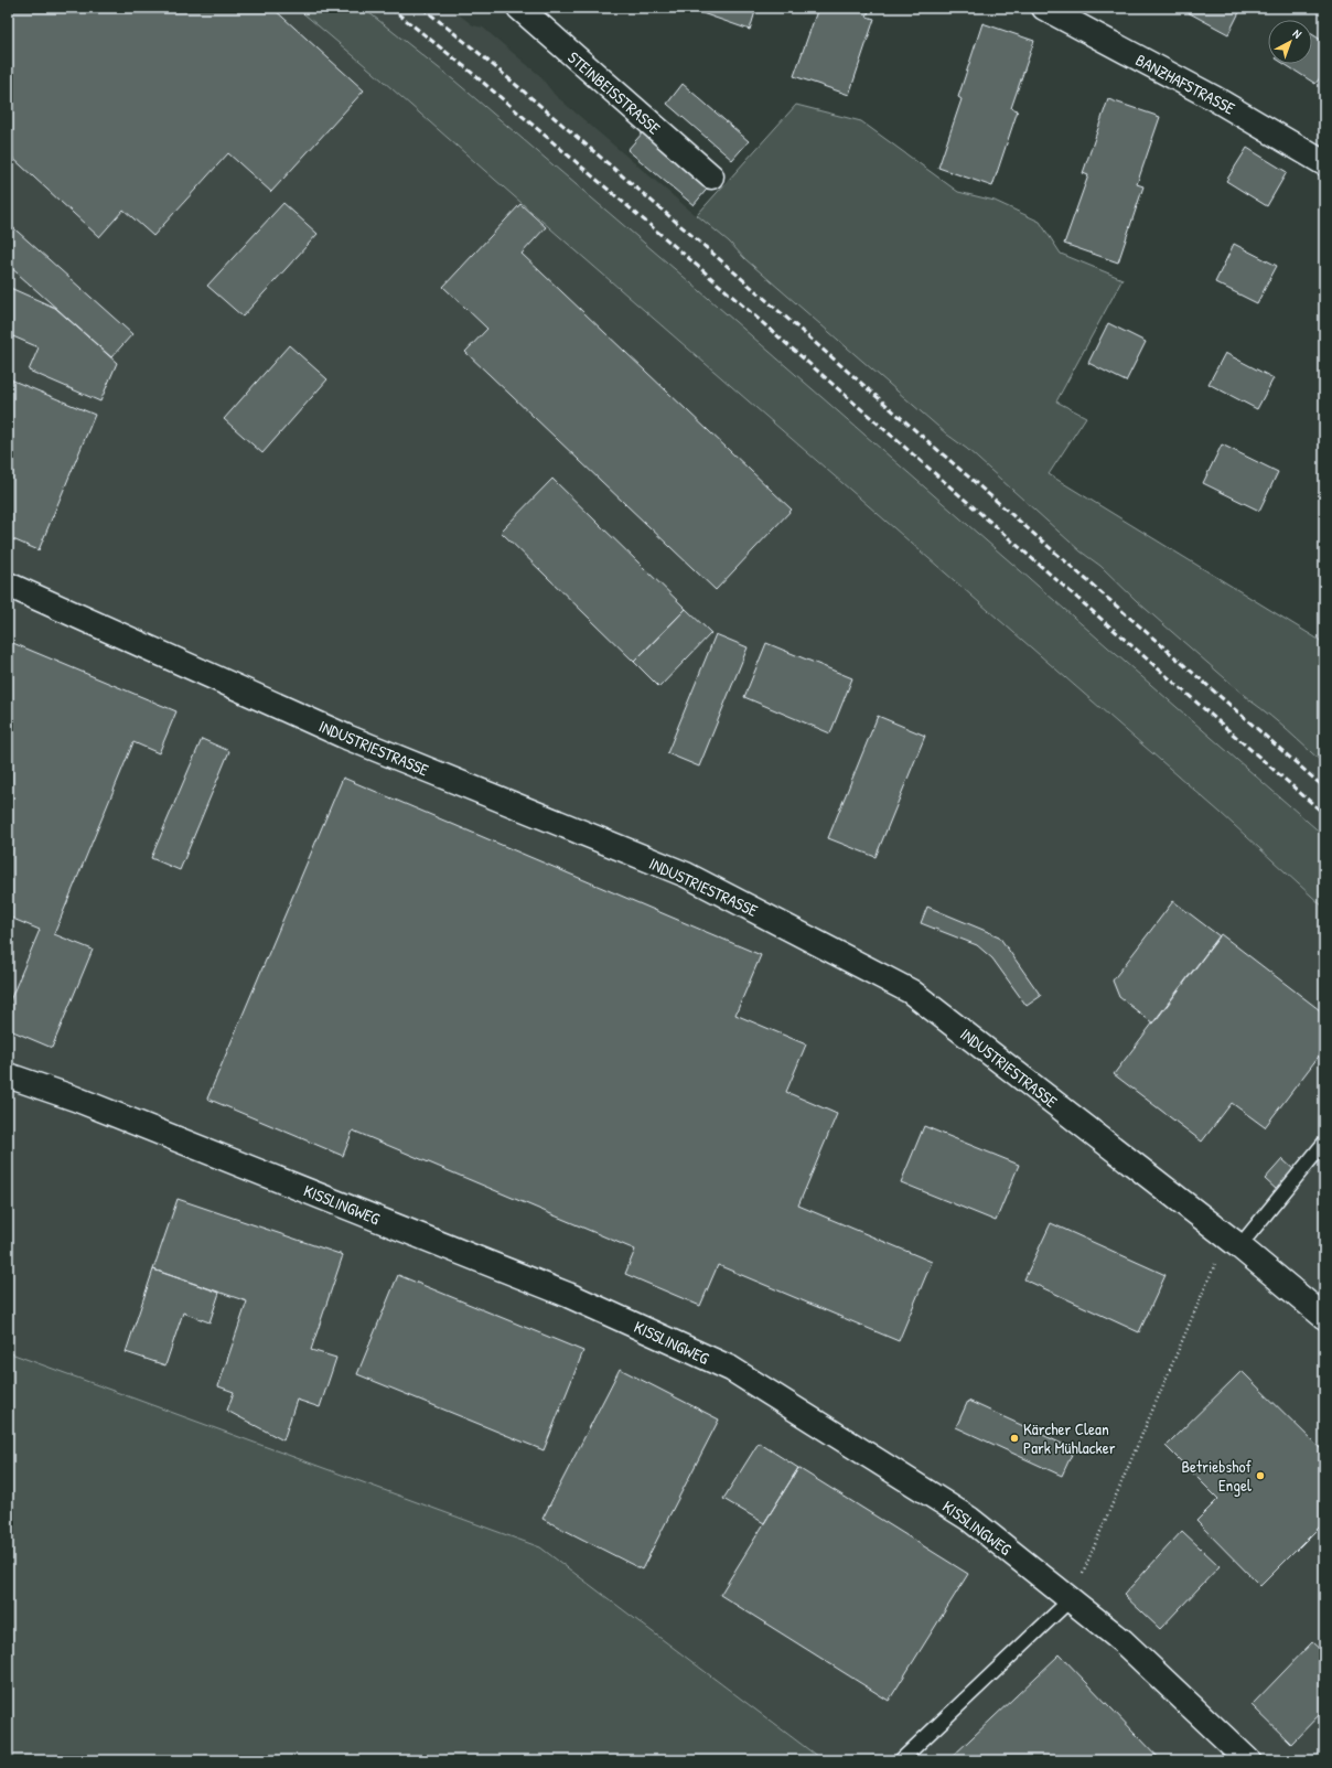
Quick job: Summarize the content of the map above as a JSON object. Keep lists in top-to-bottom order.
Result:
{
  "streets": {
    "street": [
      "BANZHAFSTRASSE",
      "STEINBEISSTRASSE",
      "INDUSTRIESTRASSE",
      "KISSLINGWEG"
    ]
  },
  "places": ["Kärcher Clean Park Mühlacker", "Betriebshof Engel"],
  "north": "top right"
}
